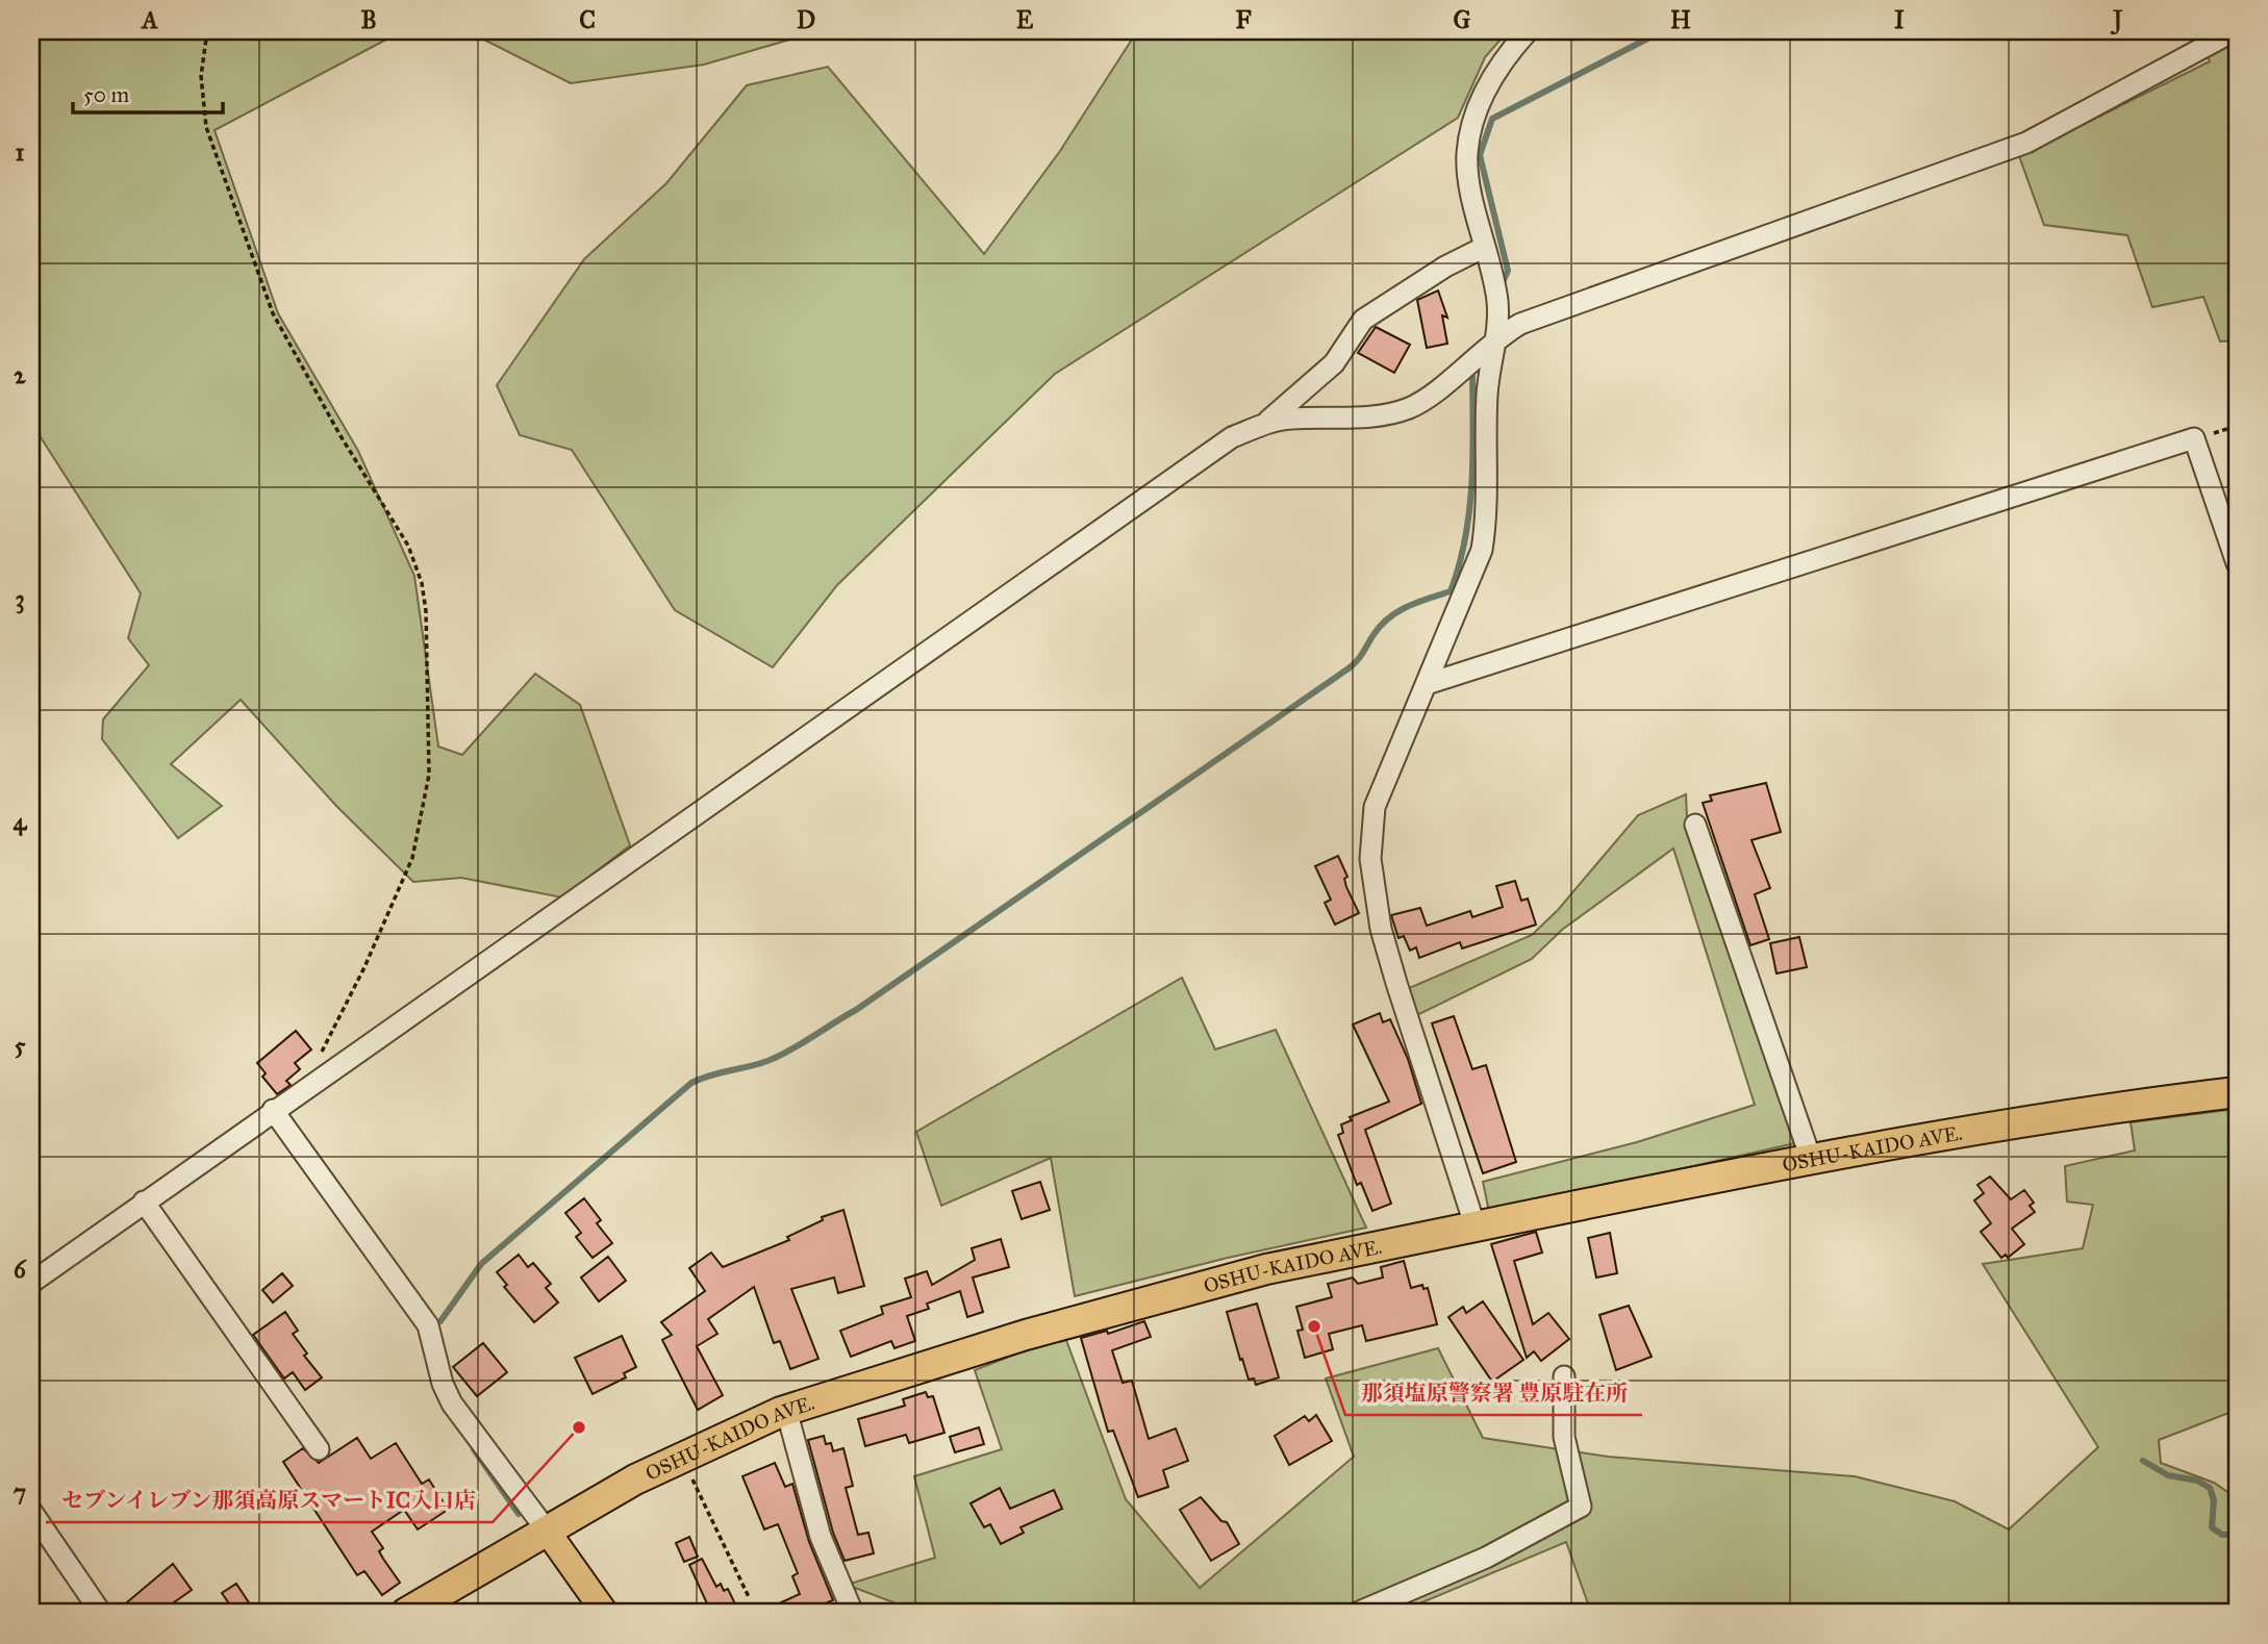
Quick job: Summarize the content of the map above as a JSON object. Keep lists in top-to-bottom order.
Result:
{
  "streets": {
    "highway": ["OSHU-KAIDO AVE."]
  },
  "places": ["那須塩原警察署 豊原駐在所", "セブンイレブン那須高原スマートIC入口店"],
  "scale_bar": "50 m",
  "grid": {
    "columns": [
      "A",
      "B",
      "C",
      "D",
      "E",
      "F",
      "G",
      "H",
      "I",
      "J"
    ],
    "rows": [
      "1",
      "2",
      "3",
      "4",
      "5",
      "6",
      "7"
    ]
  }
}
